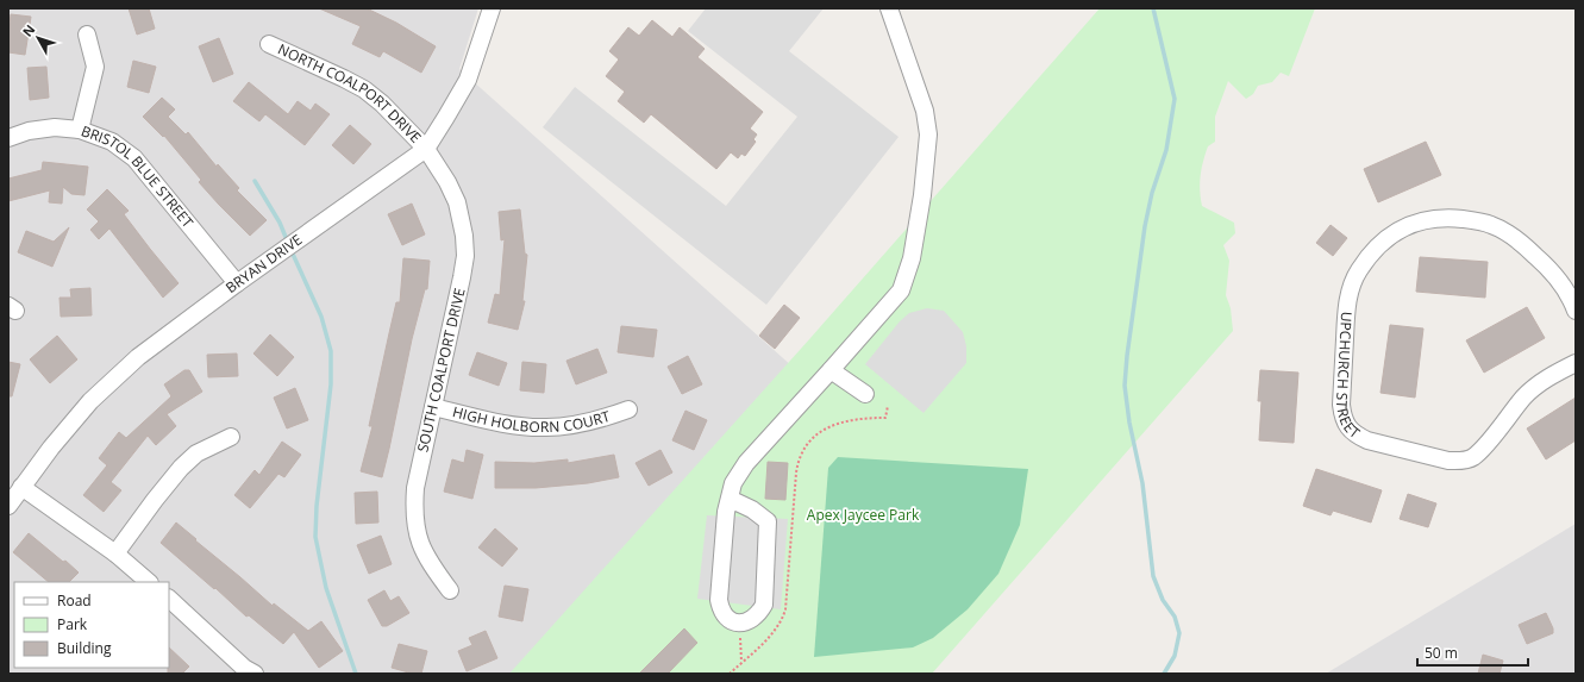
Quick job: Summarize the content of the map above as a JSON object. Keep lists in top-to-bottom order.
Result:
{
  "streets": {
    "street": [
      "NORTH COALPORT DRIVE",
      "BRISTOL BLUE STREET",
      "BRYAN DRIVE",
      "SOUTH COALPORT DRIVE",
      "UPCHURCH STREET",
      "HIGH HOLBORN COURT"
    ]
  },
  "crossings": [
    ["NORTH COALPORT DRIVE", "BRYAN DRIVE"],
    ["NORTH COALPORT DRIVE", "SOUTH COALPORT DRIVE"],
    ["BRISTOL BLUE STREET", "BRYAN DRIVE"],
    ["BRYAN DRIVE", "SOUTH COALPORT DRIVE"],
    ["SOUTH COALPORT DRIVE", "HIGH HOLBORN COURT"]
  ],
  "parks": ["Apex Jaycee Park"],
  "legend": ["Road", "Park", "Building"],
  "scale_bar": "50 m",
  "north": "top left"
}
